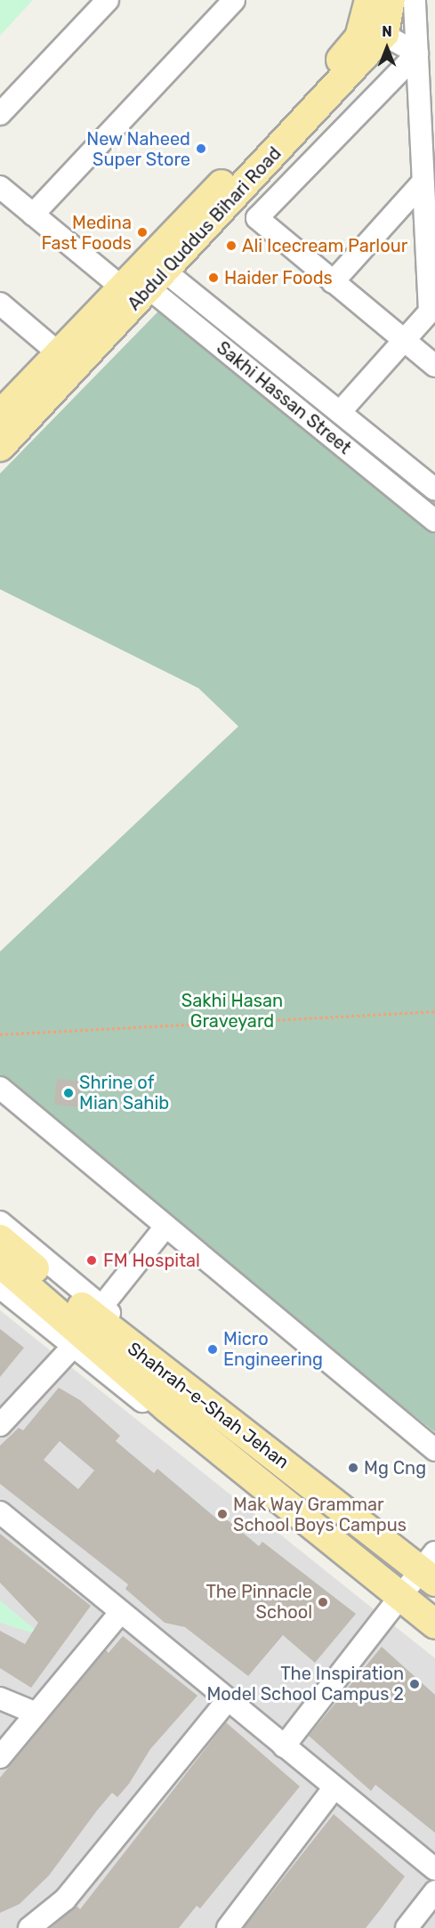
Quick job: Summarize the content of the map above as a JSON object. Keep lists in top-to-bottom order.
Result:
{
  "streets": {
    "main road": ["Abdul Quddus Bihari Road", "Shahrah-e-Shah Jehan"],
    "street": ["Sakhi Hassan Street"]
  },
  "crossings": [
    ["Abdul Quddus Bihari Road", "Sakhi Hassan Street"]
  ],
  "parks": ["Sakhi Hasan Graveyard"],
  "places": [
    "New Naheed Super Store",
    "Medina Fast Foods",
    "Ali Icecream Parlour",
    "Haider Foods",
    "Shrine of Mian Sahib",
    "FM Hospital",
    "Micro Engineering",
    "Mg Cng",
    "Mak Way Grammar School Boys Campus",
    "The Pinnacle School",
    "The Inspiration Model School Campus 2"
  ],
  "north": "top"
}
